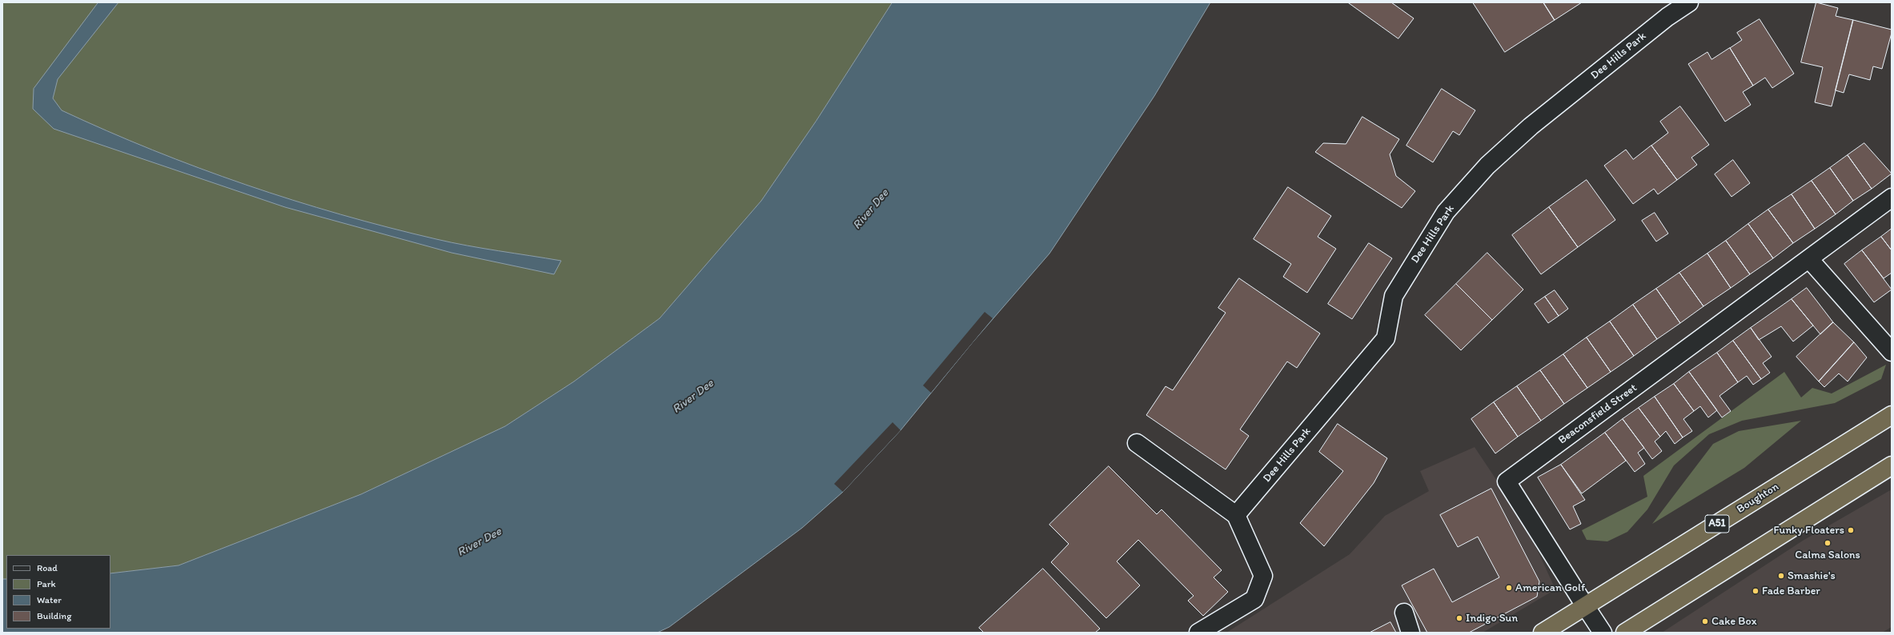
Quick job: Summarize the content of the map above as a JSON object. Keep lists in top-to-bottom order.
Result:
{
  "streets": {
    "highway": ["Boughton", "A51"],
    "street": ["Dee Hills Park", "Beaconsfield Street"]
  },
  "crossings": [
    ["Beaconsfield Street", "Boughton"]
  ],
  "water": ["River Dee"],
  "places": [
    "Funky Floaters",
    "Calma Salons",
    "Smashie's",
    "American Golf",
    "Fade Barber",
    "Indigo Sun",
    "Cake Box"
  ],
  "legend": [
    "Road",
    "Park",
    "Water",
    "Building"
  ]
}
